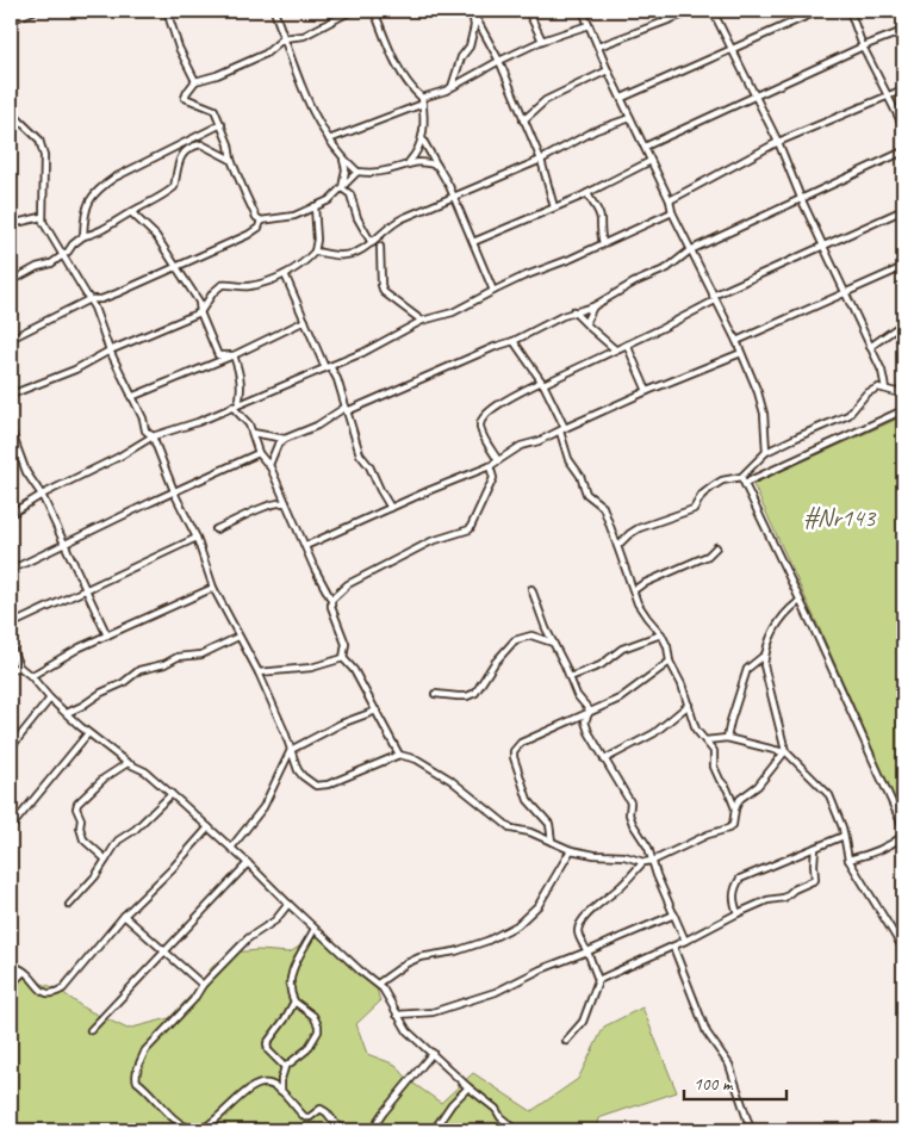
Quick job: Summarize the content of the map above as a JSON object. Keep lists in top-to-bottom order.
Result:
{
  "parks": ["#Nr143"],
  "scale_bar": "100 m"
}
